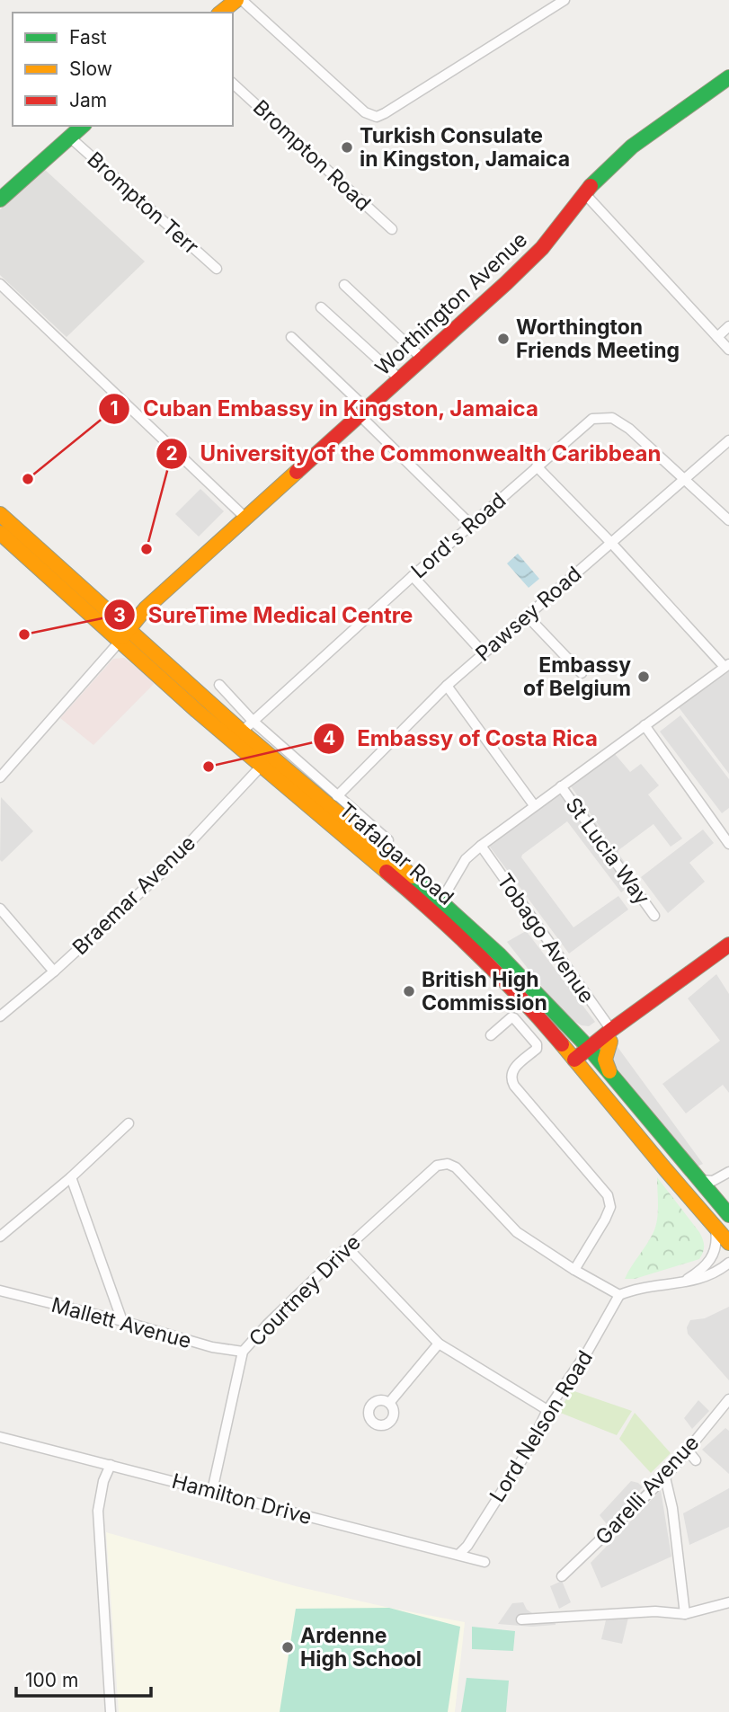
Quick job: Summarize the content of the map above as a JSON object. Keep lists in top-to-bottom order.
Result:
{
  "streets": {
    "main road": ["Worthington Avenue", "Trafalgar Road"],
    "street": [
      "Brompton Road",
      "Brompton Terr",
      "Lord's Road",
      "Pawsey Road",
      "St Lucia Way",
      "Braemar Avenue",
      "Tobago Avenue",
      "Courtney Drive",
      "Mallett Avenue",
      "Lord Nelson Road",
      "Garelli Avenue",
      "Hamilton Drive"
    ]
  },
  "crossings": [
    ["Worthington Avenue", "Trafalgar Road"],
    ["Lord's Road", "Pawsey Road"],
    ["Lord's Road", "Trafalgar Road"],
    ["Trafalgar Road", "Braemar Avenue"],
    ["Courtney Drive", "Mallett Avenue"],
    ["Courtney Drive", "Hamilton Drive"],
    ["Lord Nelson Road", "Hamilton Drive"]
  ],
  "places": [
    "Turkish Consulate in Kingston, Jamaica",
    "Worthington Friends Meeting",
    "Cuban Embassy in Kingston, Jamaica",
    "University of the Commonwealth Caribbean",
    "SureTime Medical Centre",
    "Embassy of Belgium",
    "Embassy of Costa Rica",
    "British High Commission",
    "Ardenne High School"
  ],
  "legend": ["Fast", "Slow", "Jam"],
  "scale_bar": "100 m"
}
